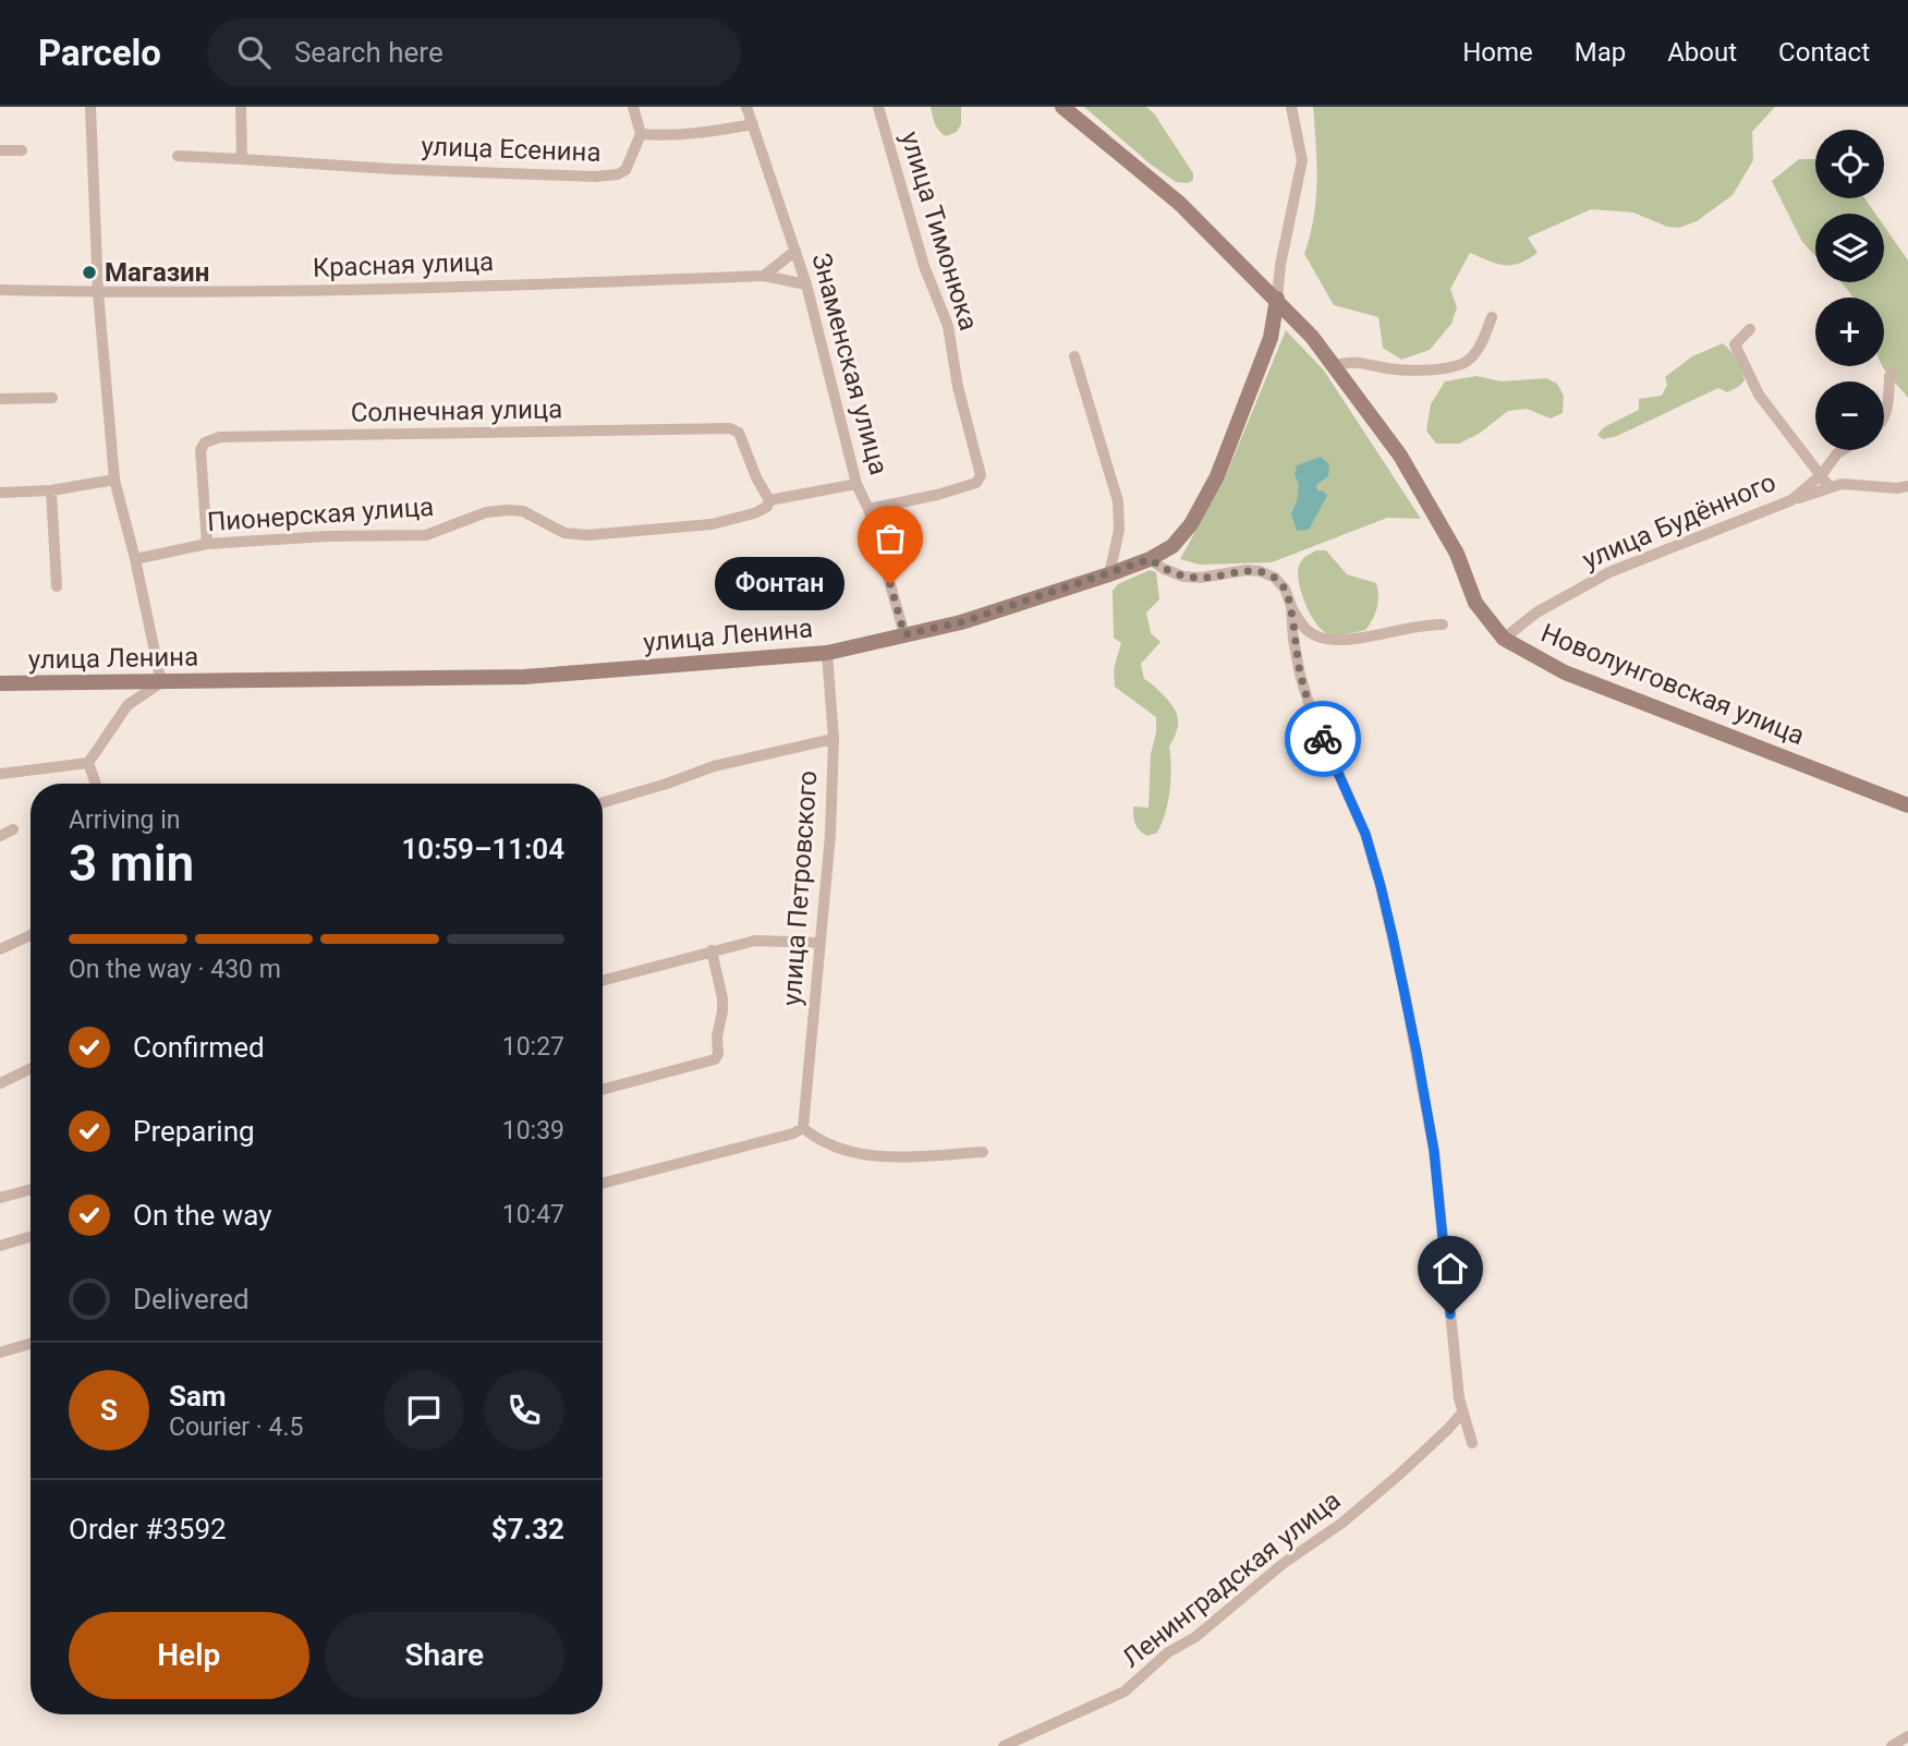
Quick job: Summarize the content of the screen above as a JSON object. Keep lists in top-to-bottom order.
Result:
{
  "streets": {
    "street": [
      "улица Есенина",
      "улица Тимонюка",
      "Красная улица",
      "Знаменская улица",
      "Солнечная улица",
      "Пионерская улица",
      "улица Будённого",
      "улица Ленина",
      "Новолунговская улица",
      "улица Петровского",
      "Ленинградская улица"
    ]
  },
  "crossings": [
    ["улица Есенина", "Знаменская улица"],
    ["улица Тимонюка", "Знаменская улица"],
    ["Красная улица", "Знаменская улица"],
    ["Знаменская улица", "Пионерская улица"],
    ["Знаменская улица", "улица Ленина"],
    ["Солнечная улица", "Пионерская улица"],
    ["улица Будённого", "Новолунговская улица"],
    ["улица Ленина", "Новолунговская улица"],
    ["улица Ленина", "улица Петровского"]
  ],
  "places": ["Магазин", "Фонтан"],
  "page": {
    "header": "Parcelo",
    "search": "Search here",
    "nav": [
      "Home",
      "Map",
      "About",
      "Contact"
    ],
    "map_buttons": ["+", "−"],
    "bubble": "Фонтан",
    "heading": ["3 min", "Arriving in", "10:59–11:04"],
    "panel": [
      "Sam",
      "Courier · 4.5",
      "Order #3592",
      "$7.32"
    ],
    "bar": "On the way · 430 m",
    "list": [
      ["Confirmed", "10:27"],
      ["Preparing", "10:39"],
      ["On the way", "10:47"],
      "Delivered"
    ],
    "round": "S",
    "buttons": ["Help", "Share"]
  }
}
